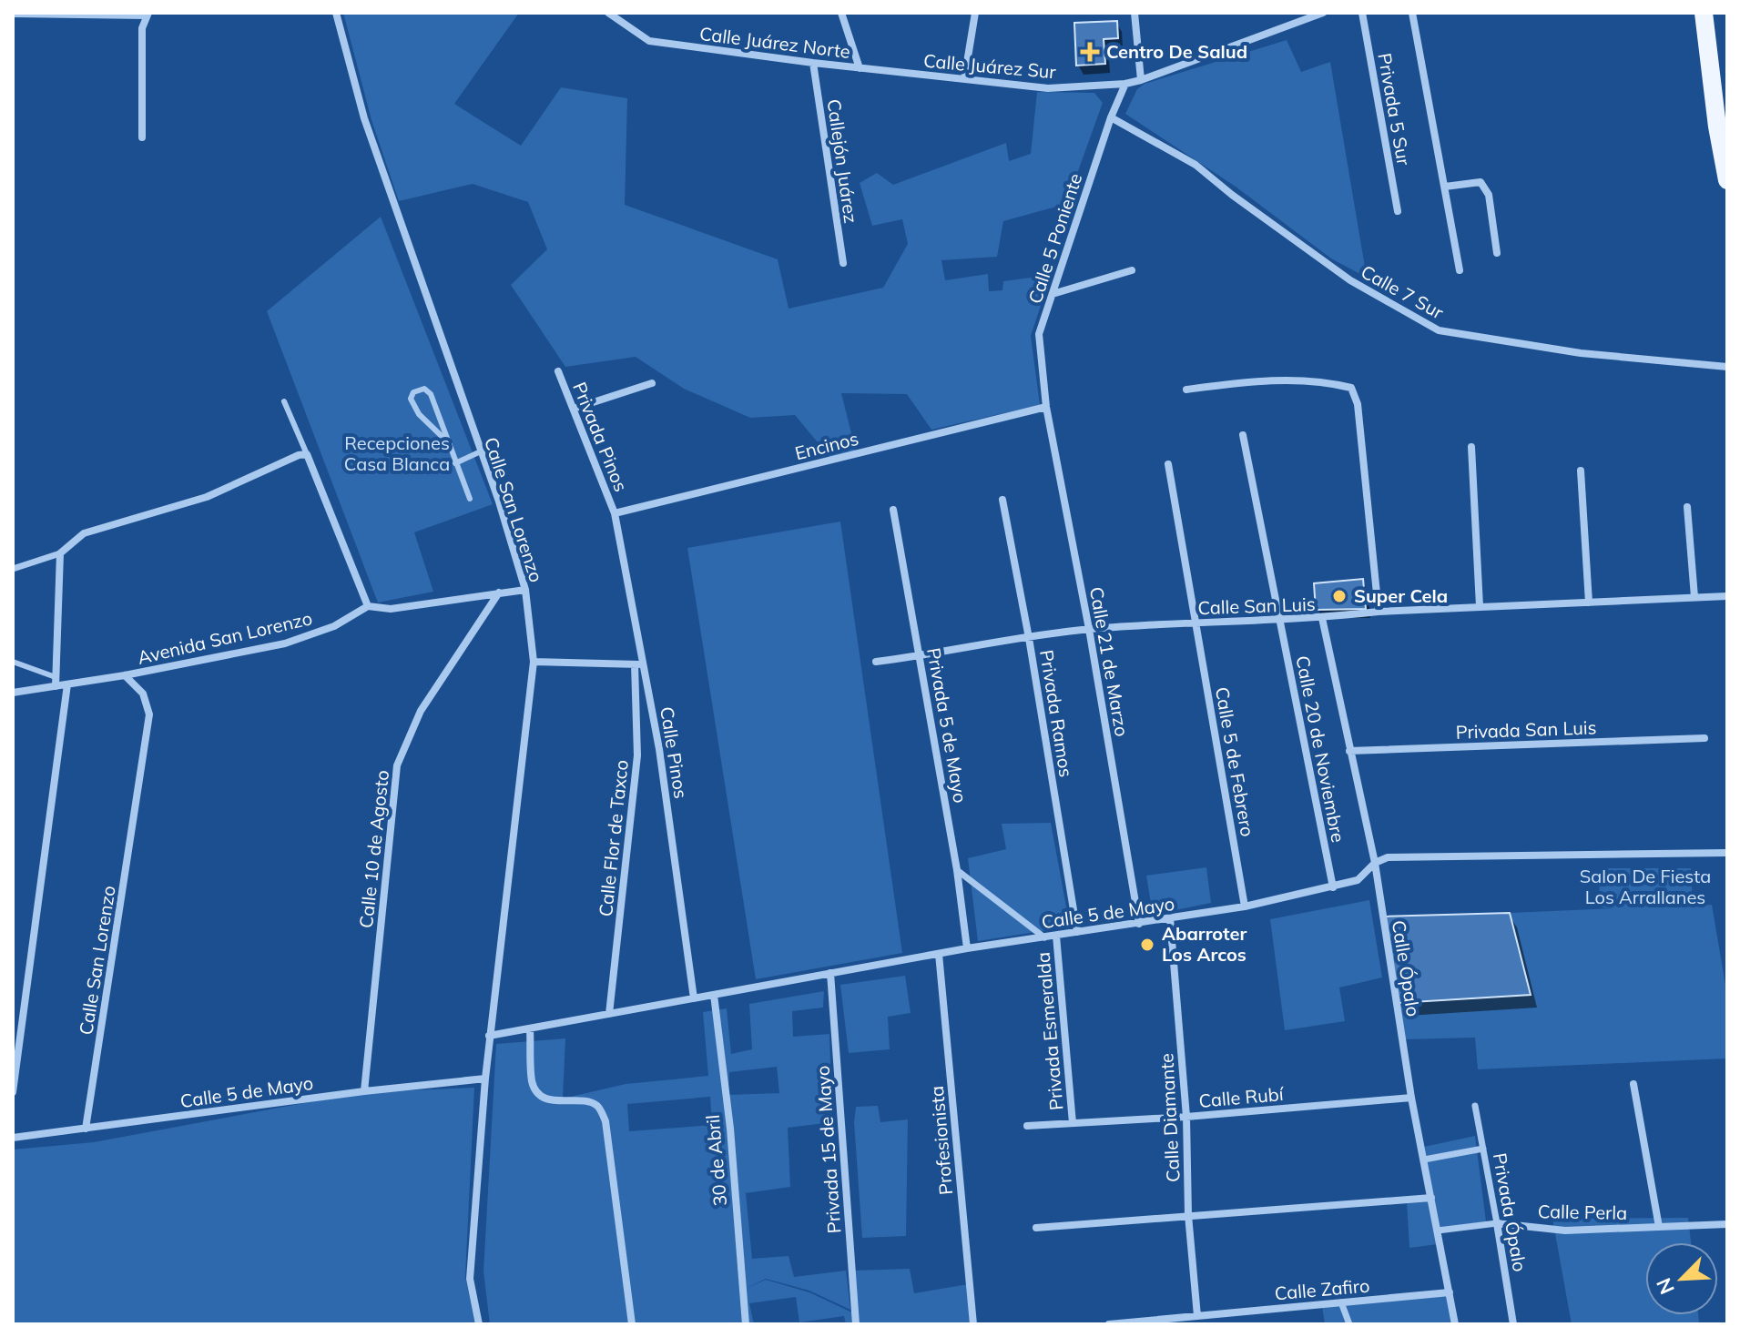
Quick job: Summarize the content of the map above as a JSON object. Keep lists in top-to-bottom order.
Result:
{
  "streets": {
    "street": [
      "Calle Juárez Norte",
      "Calle Juárez Sur",
      "Privada 5 Sur",
      "Callejón Juárez",
      "Calle 5 Poniente",
      "Calle 7 Sur",
      "Privada Pinos",
      "Encinos",
      "Calle San Lorenzo",
      "Calle San Luis",
      "Avenida San Lorenzo",
      "Calle 21 de Marzo",
      "Privada Ramos",
      "Privada 5 de Mayo",
      "Privada San Luis",
      "Calle 20 de Noviembre",
      "Calle Pinos",
      "Calle 5 de Febrero",
      "Calle Flor de Taxco",
      "Calle 10 de Agosto",
      "Calle 5 de Mayo",
      "Calle Ópalo",
      "Privada Esmeralda",
      "Calle Rubí",
      "Calle Diamante",
      "Profesionista",
      "Privada 15 de Mayo",
      "30 de Abril",
      "Privada Ópalo",
      "Calle Perla",
      "Calle Zafiro"
    ]
  },
  "crossings": [
    ["Calle Juárez Norte", "Calle Juárez Sur"],
    ["Calle Juárez Norte", "Callejón Juárez"],
    ["Calle Juárez Sur", "Calle 5 Poniente"],
    ["Calle 5 Poniente", "Calle 7 Sur"],
    ["Calle 5 Poniente", "Encinos"],
    ["Calle 5 Poniente", "Calle 21 de Marzo"],
    ["Privada Pinos", "Encinos"],
    ["Privada Pinos", "Calle Pinos"],
    ["Encinos", "Calle 21 de Marzo"],
    ["Encinos", "Calle Pinos"],
    ["Calle San Lorenzo", "Avenida San Lorenzo"],
    ["Calle San Lorenzo", "Calle 5 de Mayo"],
    ["Calle San Luis", "Calle 21 de Marzo"],
    ["Calle San Luis", "Privada Ramos"],
    ["Calle San Luis", "Privada 5 de Mayo"],
    ["Calle San Luis", "Calle 20 de Noviembre"],
    ["Calle San Luis", "Calle 5 de Febrero"],
    ["Calle San Luis", "Calle Ópalo"],
    ["Calle 21 de Marzo", "Calle 5 de Mayo"],
    ["Privada Ramos", "Calle 5 de Mayo"],
    ["Privada 5 de Mayo", "Calle 5 de Mayo"],
    ["Privada San Luis", "Calle Ópalo"],
    ["Calle 20 de Noviembre", "Calle 5 de Mayo"],
    ["Calle Pinos", "Calle Flor de Taxco"],
    ["Calle Pinos", "Calle 5 de Mayo"],
    ["Calle 5 de Febrero", "Calle 5 de Mayo"],
    ["Calle Flor de Taxco", "Calle 5 de Mayo"],
    ["Calle 10 de Agosto", "Calle 5 de Mayo"],
    ["Calle 5 de Mayo", "Calle Ópalo"],
    ["Calle 5 de Mayo", "Privada Esmeralda"],
    ["Calle 5 de Mayo", "Calle Diamante"],
    ["Calle 5 de Mayo", "Profesionista"],
    ["Calle 5 de Mayo", "Privada 15 de Mayo"],
    ["Calle 5 de Mayo", "30 de Abril"],
    ["Calle Ópalo", "Calle Rubí"],
    ["Calle Ópalo", "Calle Perla"],
    ["Calle Ópalo", "Calle Zafiro"],
    ["Privada Esmeralda", "Calle Rubí"],
    ["Calle Rubí", "Calle Diamante"],
    ["Calle Diamante", "Calle Zafiro"],
    ["Privada Ópalo", "Calle Perla"]
  ],
  "parks": ["Recepciones Casa Blanca", "Salon De Fiesta Los Arrallanes"],
  "places": {
    "health": ["Centro De Salud"],
    "other": ["Super Cela", "Abarroter Los Arcos"]
  },
  "north": "bottom left"
}
